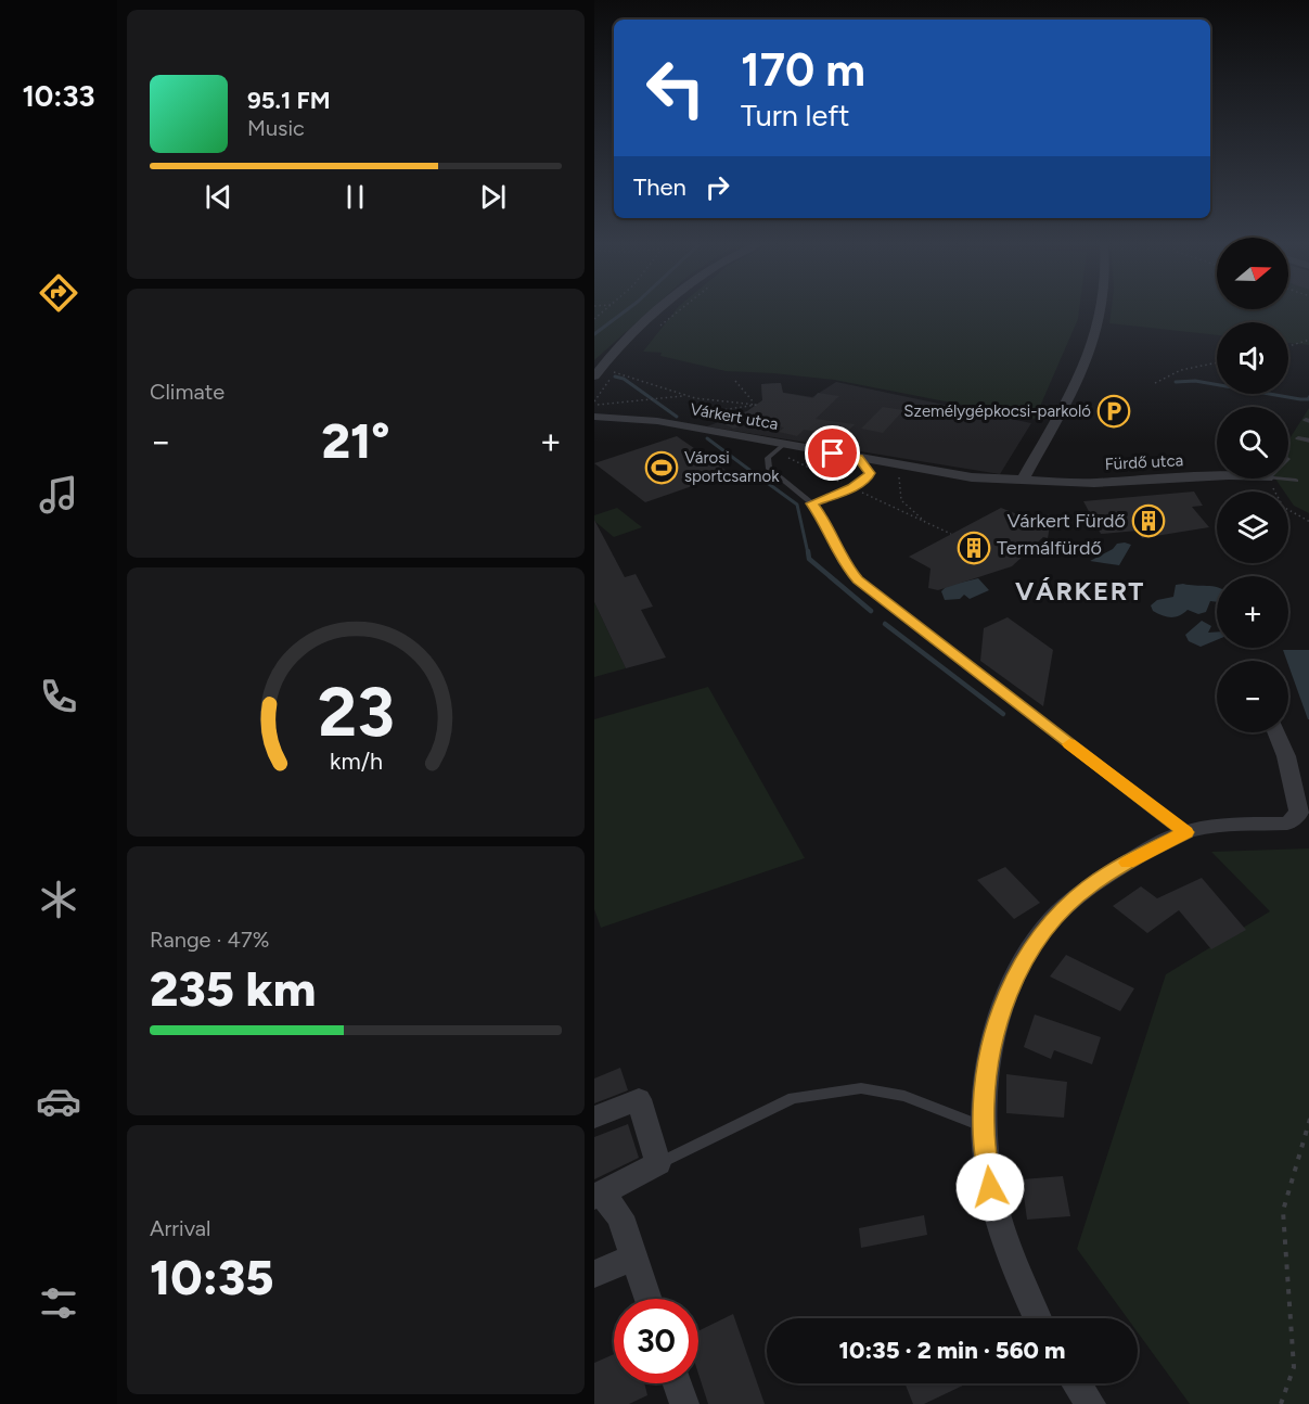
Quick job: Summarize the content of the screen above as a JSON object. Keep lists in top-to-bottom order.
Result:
{
  "streets": {
    "street": ["Várkert utca", "Fürdő utca"]
  },
  "crossings": [
    ["Várkert utca", "Fürdő utca"]
  ],
  "districts": ["VÁRKERT"],
  "places": {
    "parking": ["Személygépkocsi-parkoló"],
    "sports": ["Városi sportcsarnok"],
    "building": ["Várkert Fürdő", "Termálfürdő"]
  },
  "north": "right",
  "page": {
    "tabs": "10:33",
    "turn": ["170 m", "Turn left"],
    "song": ["95.1 FM", "Music"],
    "then": "Then",
    "map_buttons": ["+", "−"],
    "tile": [
      "Climate",
      ["Range · 47%", "235 km"],
      ["Arrival", "10:35"]
    ],
    "heat": ["−", "21°", "+"],
    "limit": "30",
    "trip": "10:35 · 2 min · 560 m",
    "gauge": ["23", "km/h"]
  }
}
